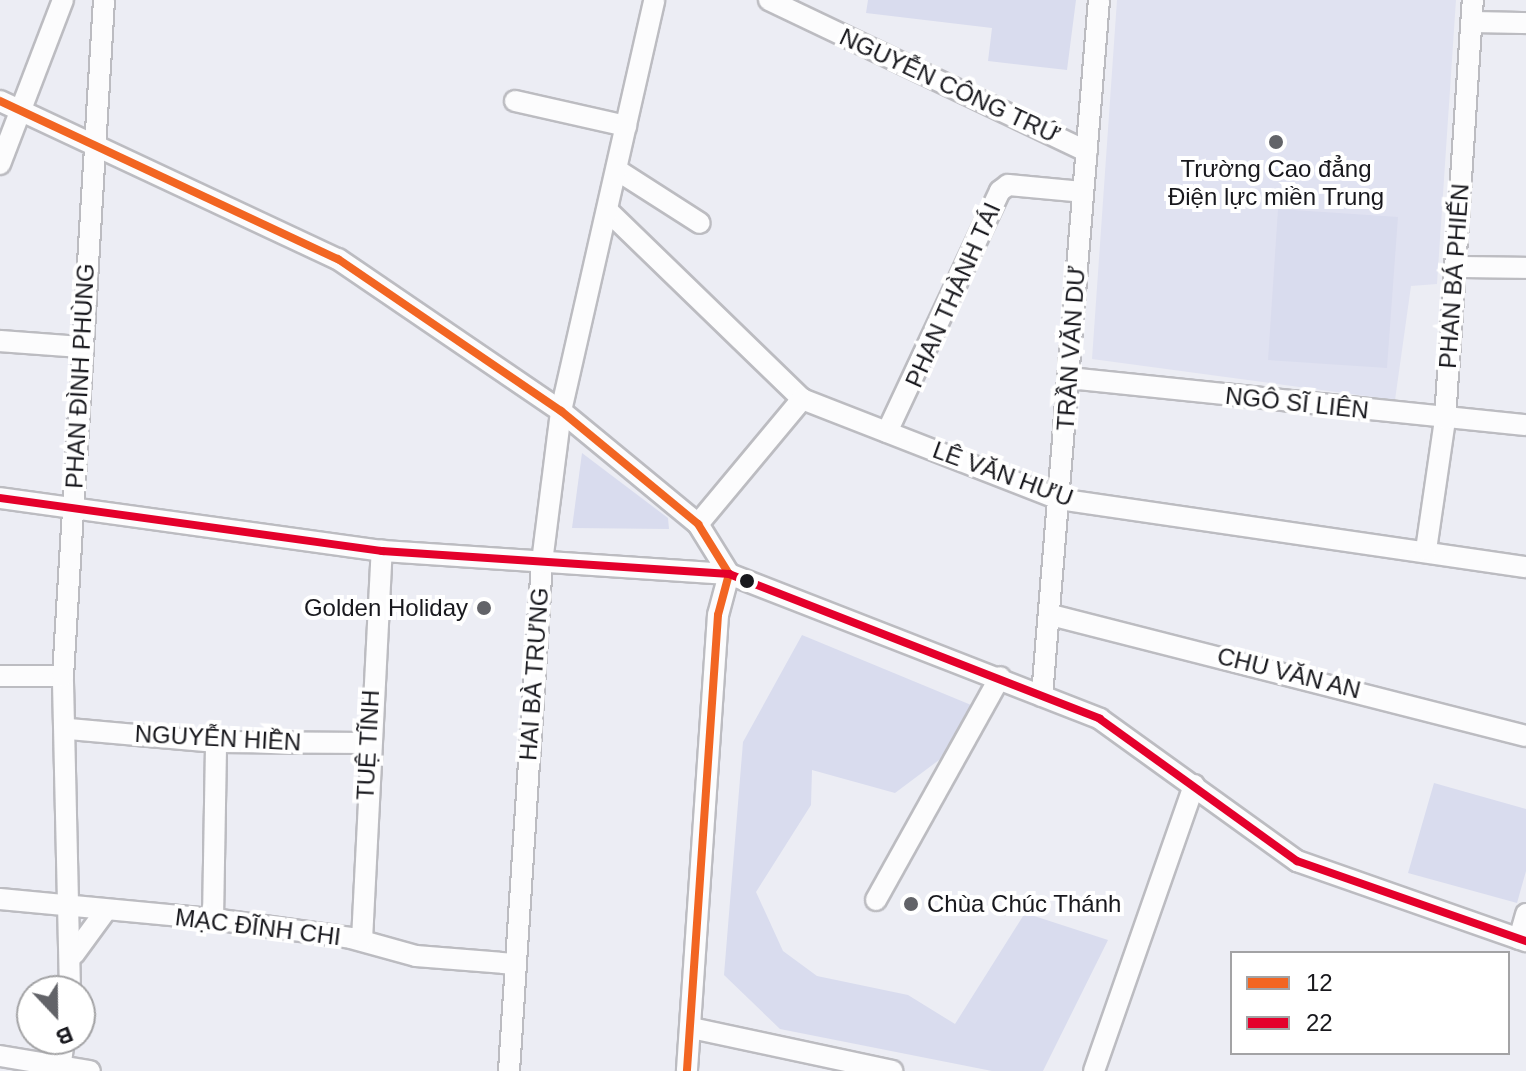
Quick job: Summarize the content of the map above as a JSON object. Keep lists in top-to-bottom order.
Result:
{
  "streets": {
    "street": [
      "NGUYỄN CÔNG TRỨ",
      "PHAN BÁ PHIẾN",
      "PHAN THÀNH TÁI",
      "TRẦN VĂN DƯ",
      "PHAN ĐÌNH PHÙNG",
      "NGÔ SĨ LIÊN",
      "LÊ VĂN HƯU",
      "CHU VĂN AN",
      "HAI BÀ TRƯNG",
      "NGUYỄN HIỀN",
      "TUỆ TĨNH",
      "MẠC ĐĨNH CHI"
    ]
  },
  "crossings": [
    ["NGUYỄN CÔNG TRỨ", "TRẦN VĂN DƯ"],
    ["PHAN BÁ PHIẾN", "NGÔ SĨ LIÊN"],
    ["PHAN BÁ PHIẾN", "LÊ VĂN HƯU"],
    ["PHAN THÀNH TÁI", "TRẦN VĂN DƯ"],
    ["PHAN THÀNH TÁI", "LÊ VĂN HƯU"],
    ["TRẦN VĂN DƯ", "NGÔ SĨ LIÊN"],
    ["TRẦN VĂN DƯ", "LÊ VĂN HƯU"],
    ["TRẦN VĂN DƯ", "CHU VĂN AN"],
    ["PHAN ĐÌNH PHÙNG", "NGUYỄN HIỀN"],
    ["PHAN ĐÌNH PHÙNG", "MẠC ĐĨNH CHI"],
    ["LÊ VĂN HƯU", "HAI BÀ TRƯNG"],
    ["HAI BÀ TRƯNG", "MẠC ĐĨNH CHI"],
    ["NGUYỄN HIỀN", "TUỆ TĨNH"],
    ["TUỆ TĨNH", "MẠC ĐĨNH CHI"]
  ],
  "places": ["Trường Cao đẳng Điện lực miền Trung", "Golden Holiday", "Chùa Chúc Thánh"],
  "lines": ["transit line 12", "transit line 22"],
  "legend": ["12", "22"],
  "north": "bottom"
}
